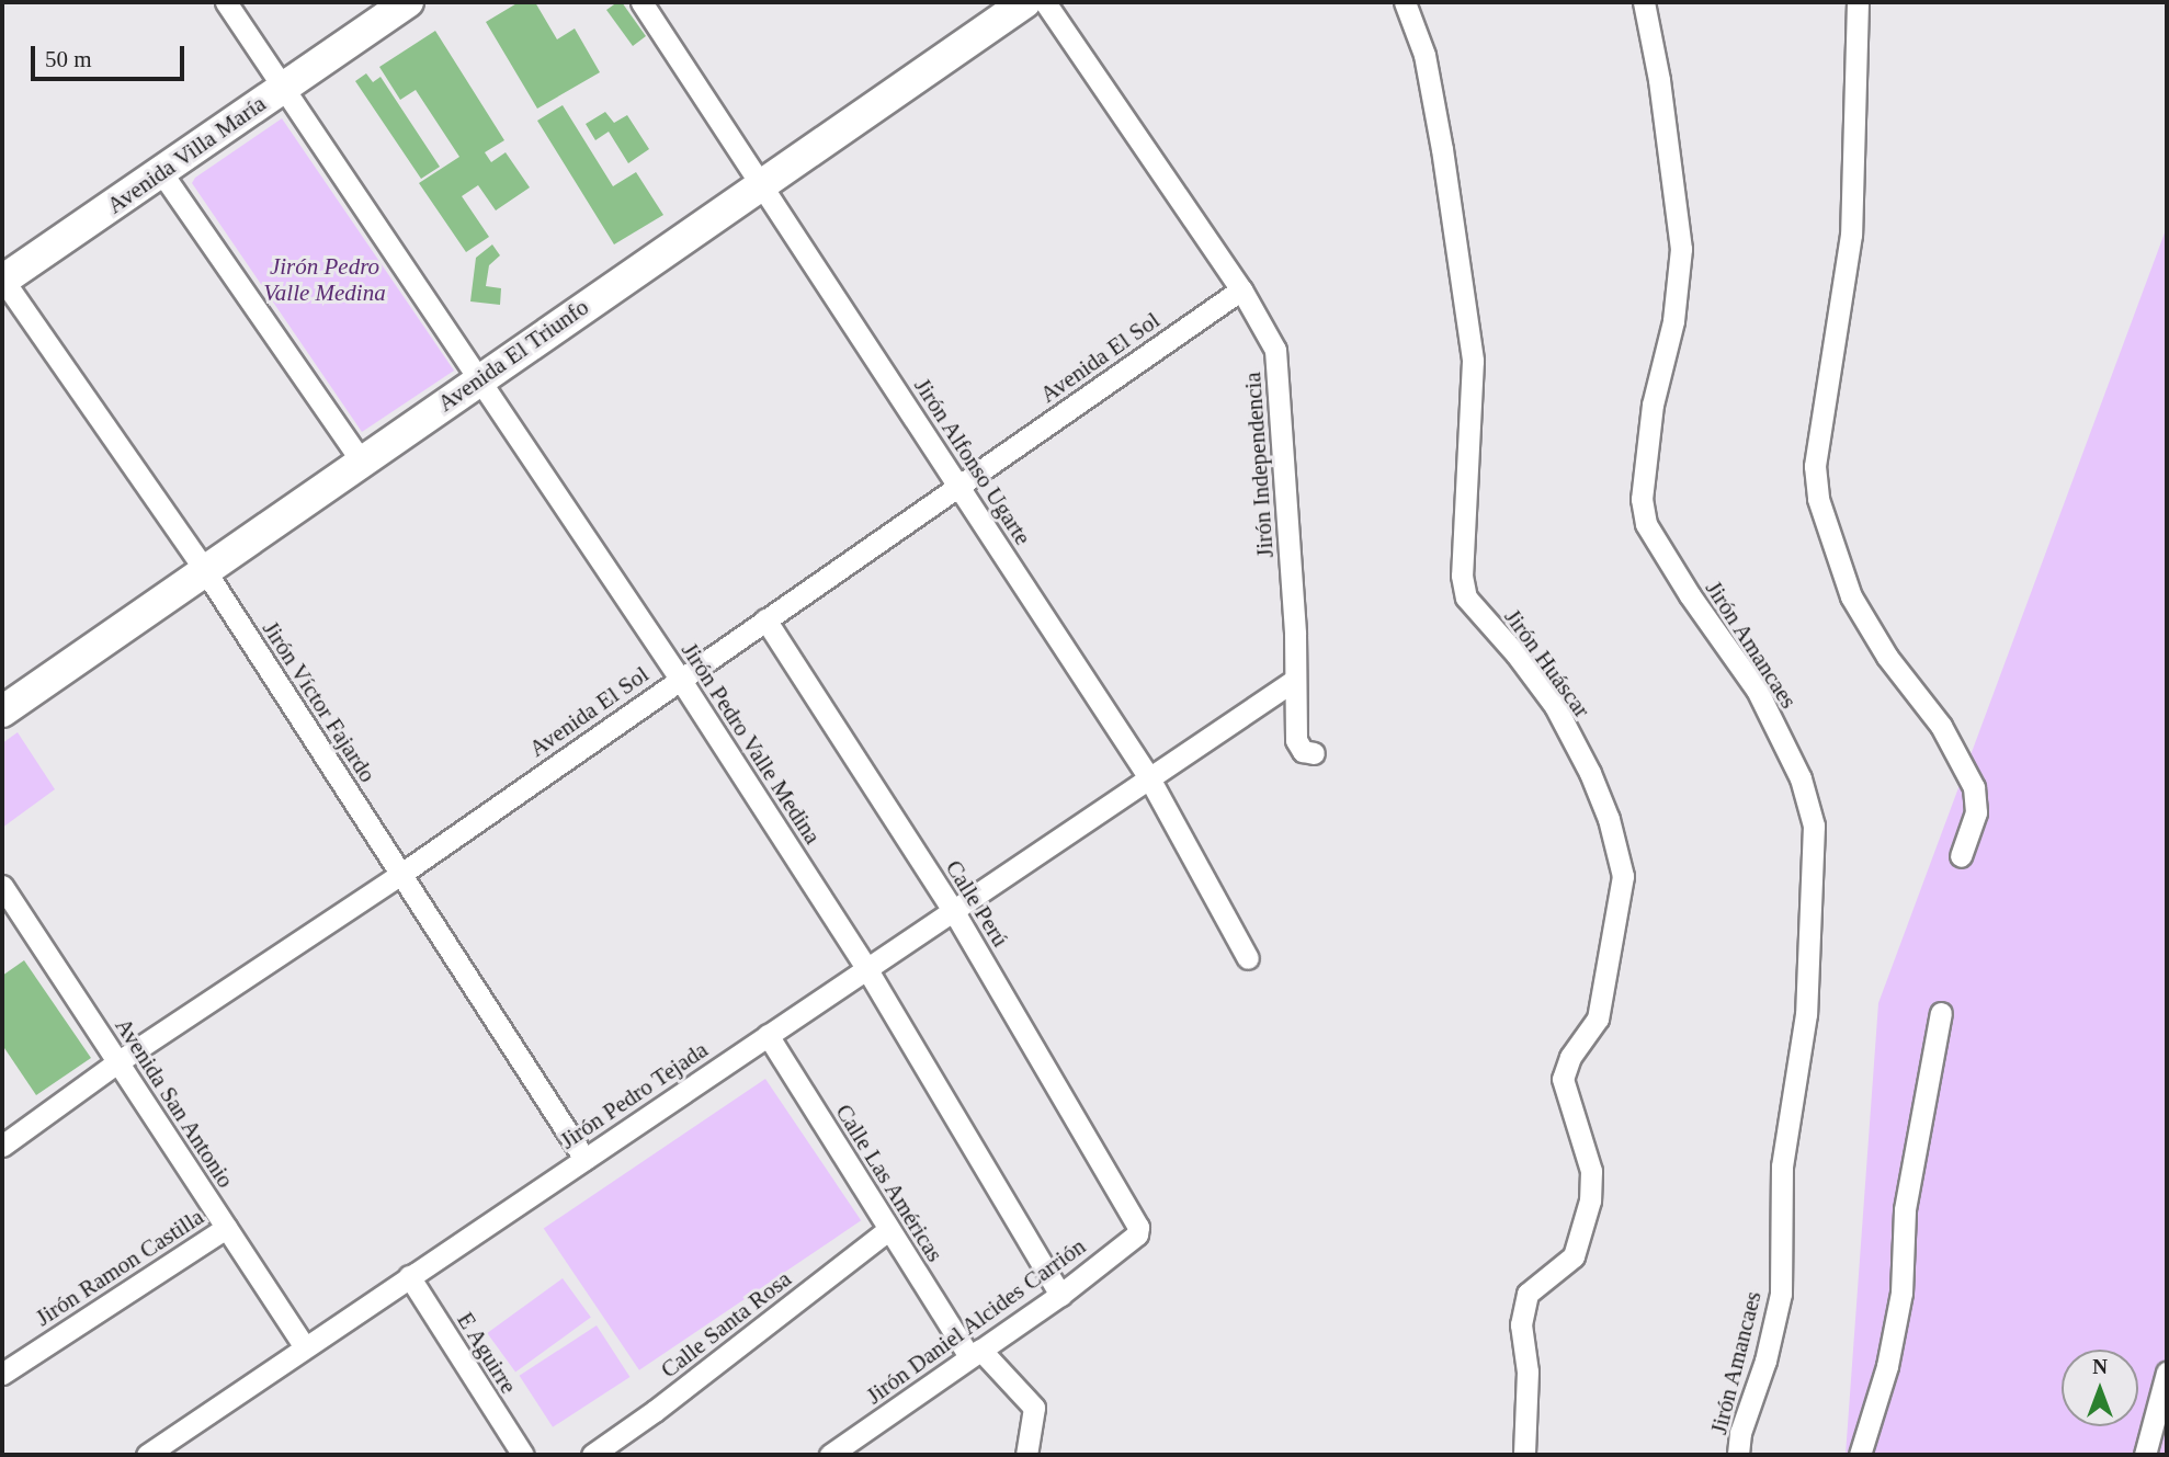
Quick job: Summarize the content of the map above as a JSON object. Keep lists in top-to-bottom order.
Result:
{
  "streets": {
    "street": [
      "Avenida Villa María",
      "Avenida El Triunfo",
      "Avenida El Sol",
      "Jirón Alfonso Ugarte",
      "Jirón Independencia",
      "Jirón Amancaes",
      "Jirón Huáscar",
      "Jirón Víctor Fajardo",
      "Jirón Pedro Valle Medina",
      "Calle Perú",
      "Jirón Pedro Tejada",
      "Avenida San Antonio",
      "Calle Las Américas",
      "Jirón Ramon Castilla",
      "Jirón Daniel Alcides Carrión",
      "Calle Santa Rosa",
      "E Aguirre"
    ]
  },
  "crossings": [
    ["Avenida Villa María", "Jirón Víctor Fajardo"],
    ["Avenida Villa María", "Jirón Pedro Valle Medina"],
    ["Avenida El Triunfo", "Jirón Alfonso Ugarte"],
    ["Avenida El Triunfo", "Jirón Víctor Fajardo"],
    ["Avenida El Triunfo", "Jirón Pedro Valle Medina"],
    ["Avenida El Sol", "Jirón Alfonso Ugarte"],
    ["Avenida El Sol", "Jirón Independencia"],
    ["Avenida El Sol", "Jirón Víctor Fajardo"],
    ["Avenida El Sol", "Jirón Pedro Valle Medina"],
    ["Avenida El Sol", "Calle Perú"],
    ["Avenida El Sol", "Avenida San Antonio"],
    ["Jirón Alfonso Ugarte", "Jirón Pedro Tejada"],
    ["Jirón Víctor Fajardo", "Jirón Pedro Tejada"],
    ["Jirón Pedro Valle Medina", "Jirón Pedro Tejada"],
    ["Jirón Pedro Valle Medina", "Jirón Daniel Alcides Carrión"],
    ["Calle Perú", "Jirón Pedro Tejada"],
    ["Calle Perú", "Jirón Daniel Alcides Carrión"],
    ["Jirón Pedro Tejada", "Avenida San Antonio"],
    ["Jirón Pedro Tejada", "Calle Las Américas"],
    ["Jirón Pedro Tejada", "E Aguirre"],
    ["Avenida San Antonio", "Jirón Ramon Castilla"],
    ["Calle Las Américas", "Jirón Daniel Alcides Carrión"],
    ["Calle Las Américas", "Calle Santa Rosa"]
  ],
  "parks": ["Jirón Pedro Valle Medina"],
  "scale_bar": "50 m",
  "north": "top"
}
